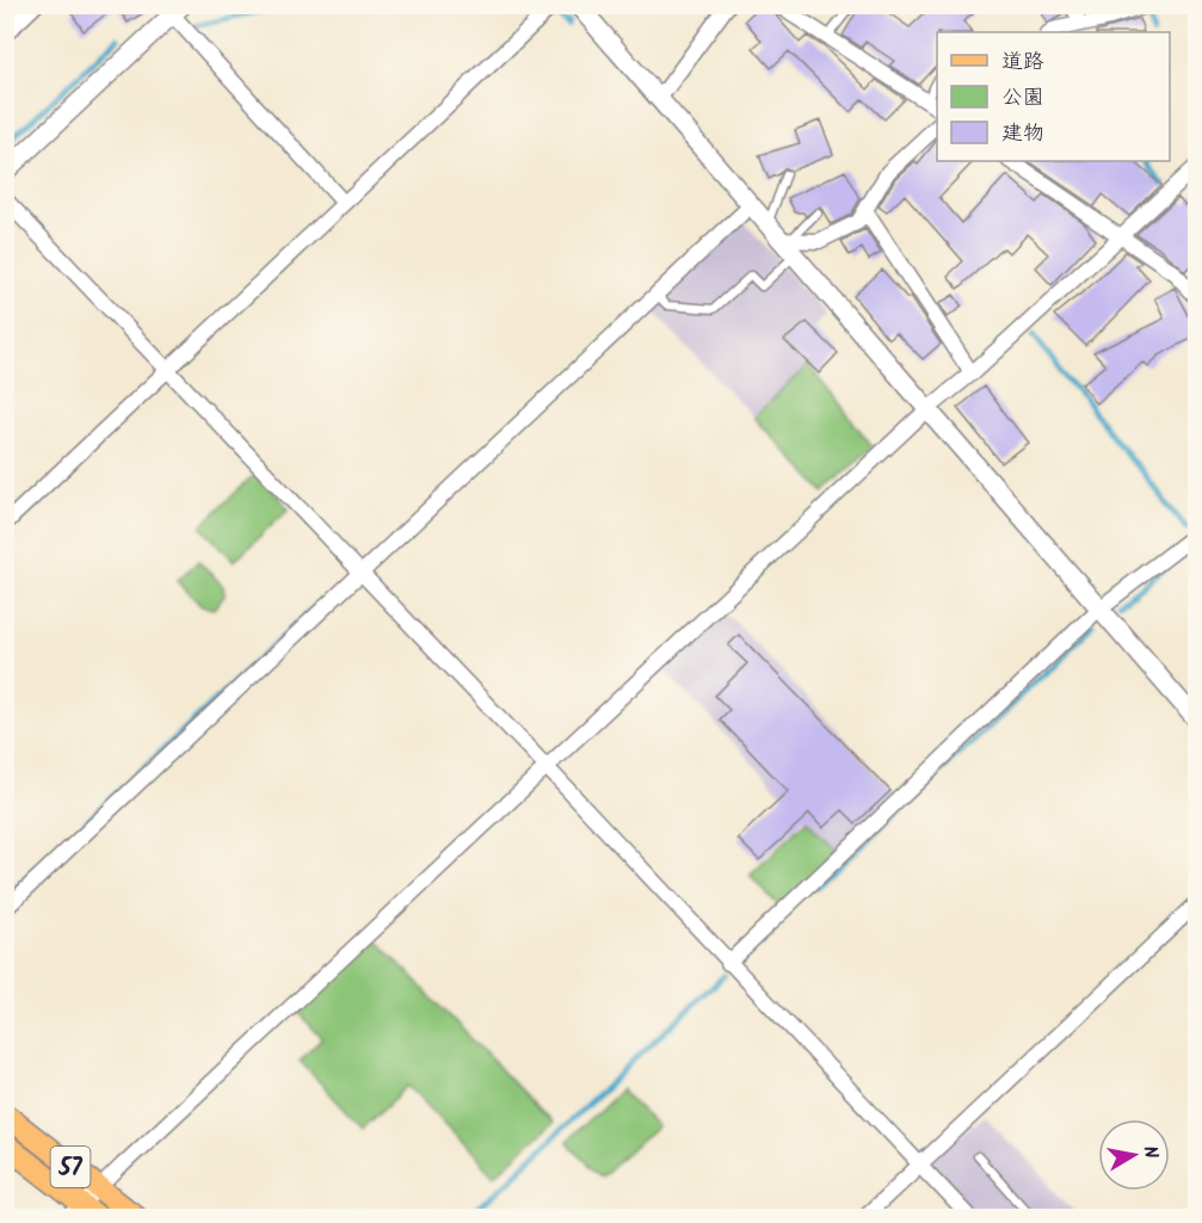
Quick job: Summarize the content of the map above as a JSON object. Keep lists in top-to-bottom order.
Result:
{
  "streets": {
    "main road": ["57"]
  },
  "legend": ["道路", "公園", "建物"],
  "north": "right"
}
